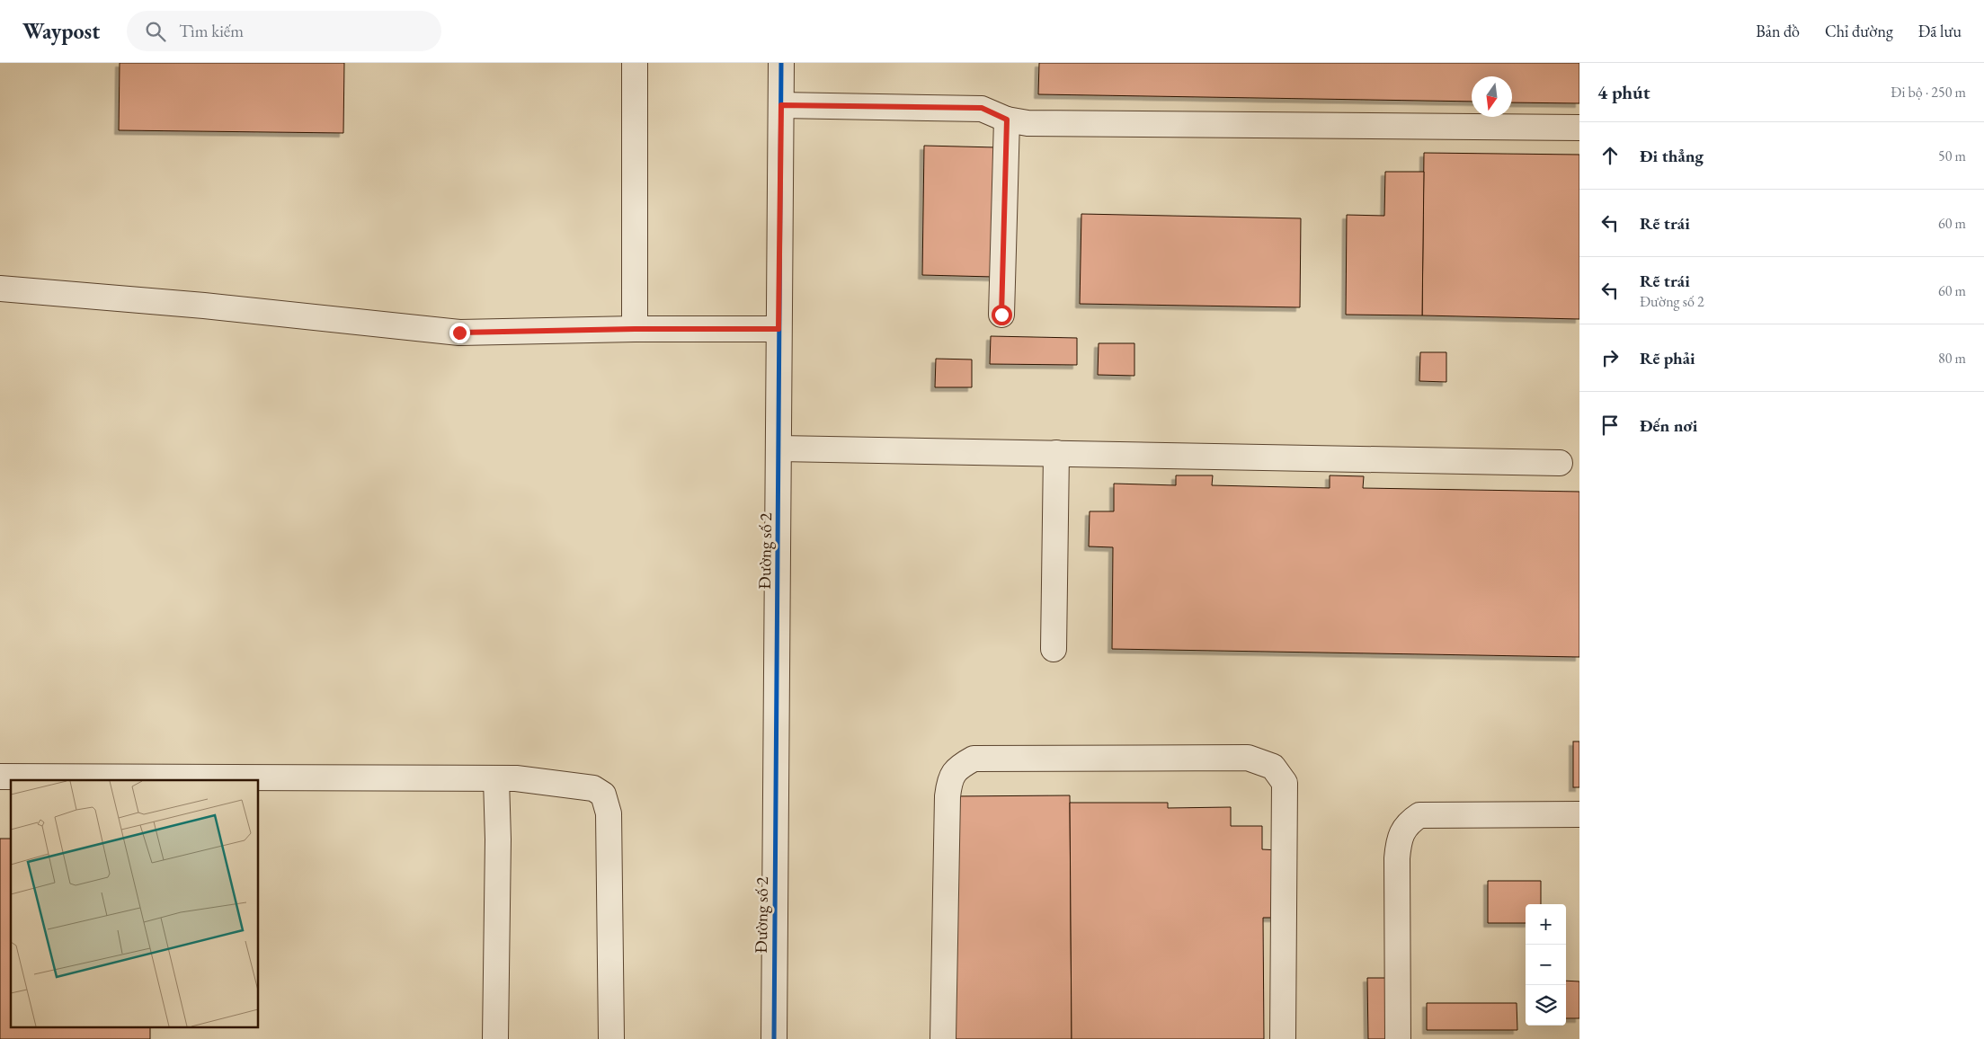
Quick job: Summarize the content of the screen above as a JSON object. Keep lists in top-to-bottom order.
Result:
{
  "streets": {
    "street": ["Đường số 2"]
  },
  "north": "bottom",
  "page": {
    "header": "Waypost",
    "search": "Tìm kiếm",
    "nav": ["Bản đồ", "Chỉ đường", "Đã lưu"],
    "heading": ["4 phút", "Đi bộ · 250 m"],
    "list": [
      ["Đi thẳng", "50 m"],
      ["Rẽ trái", "60 m"],
      ["Rẽ trái", "Đường số 2", "60 m"],
      ["Rẽ phải", "80 m"],
      "Đến nơi"
    ],
    "map_buttons": ["+", "−"]
  }
}
